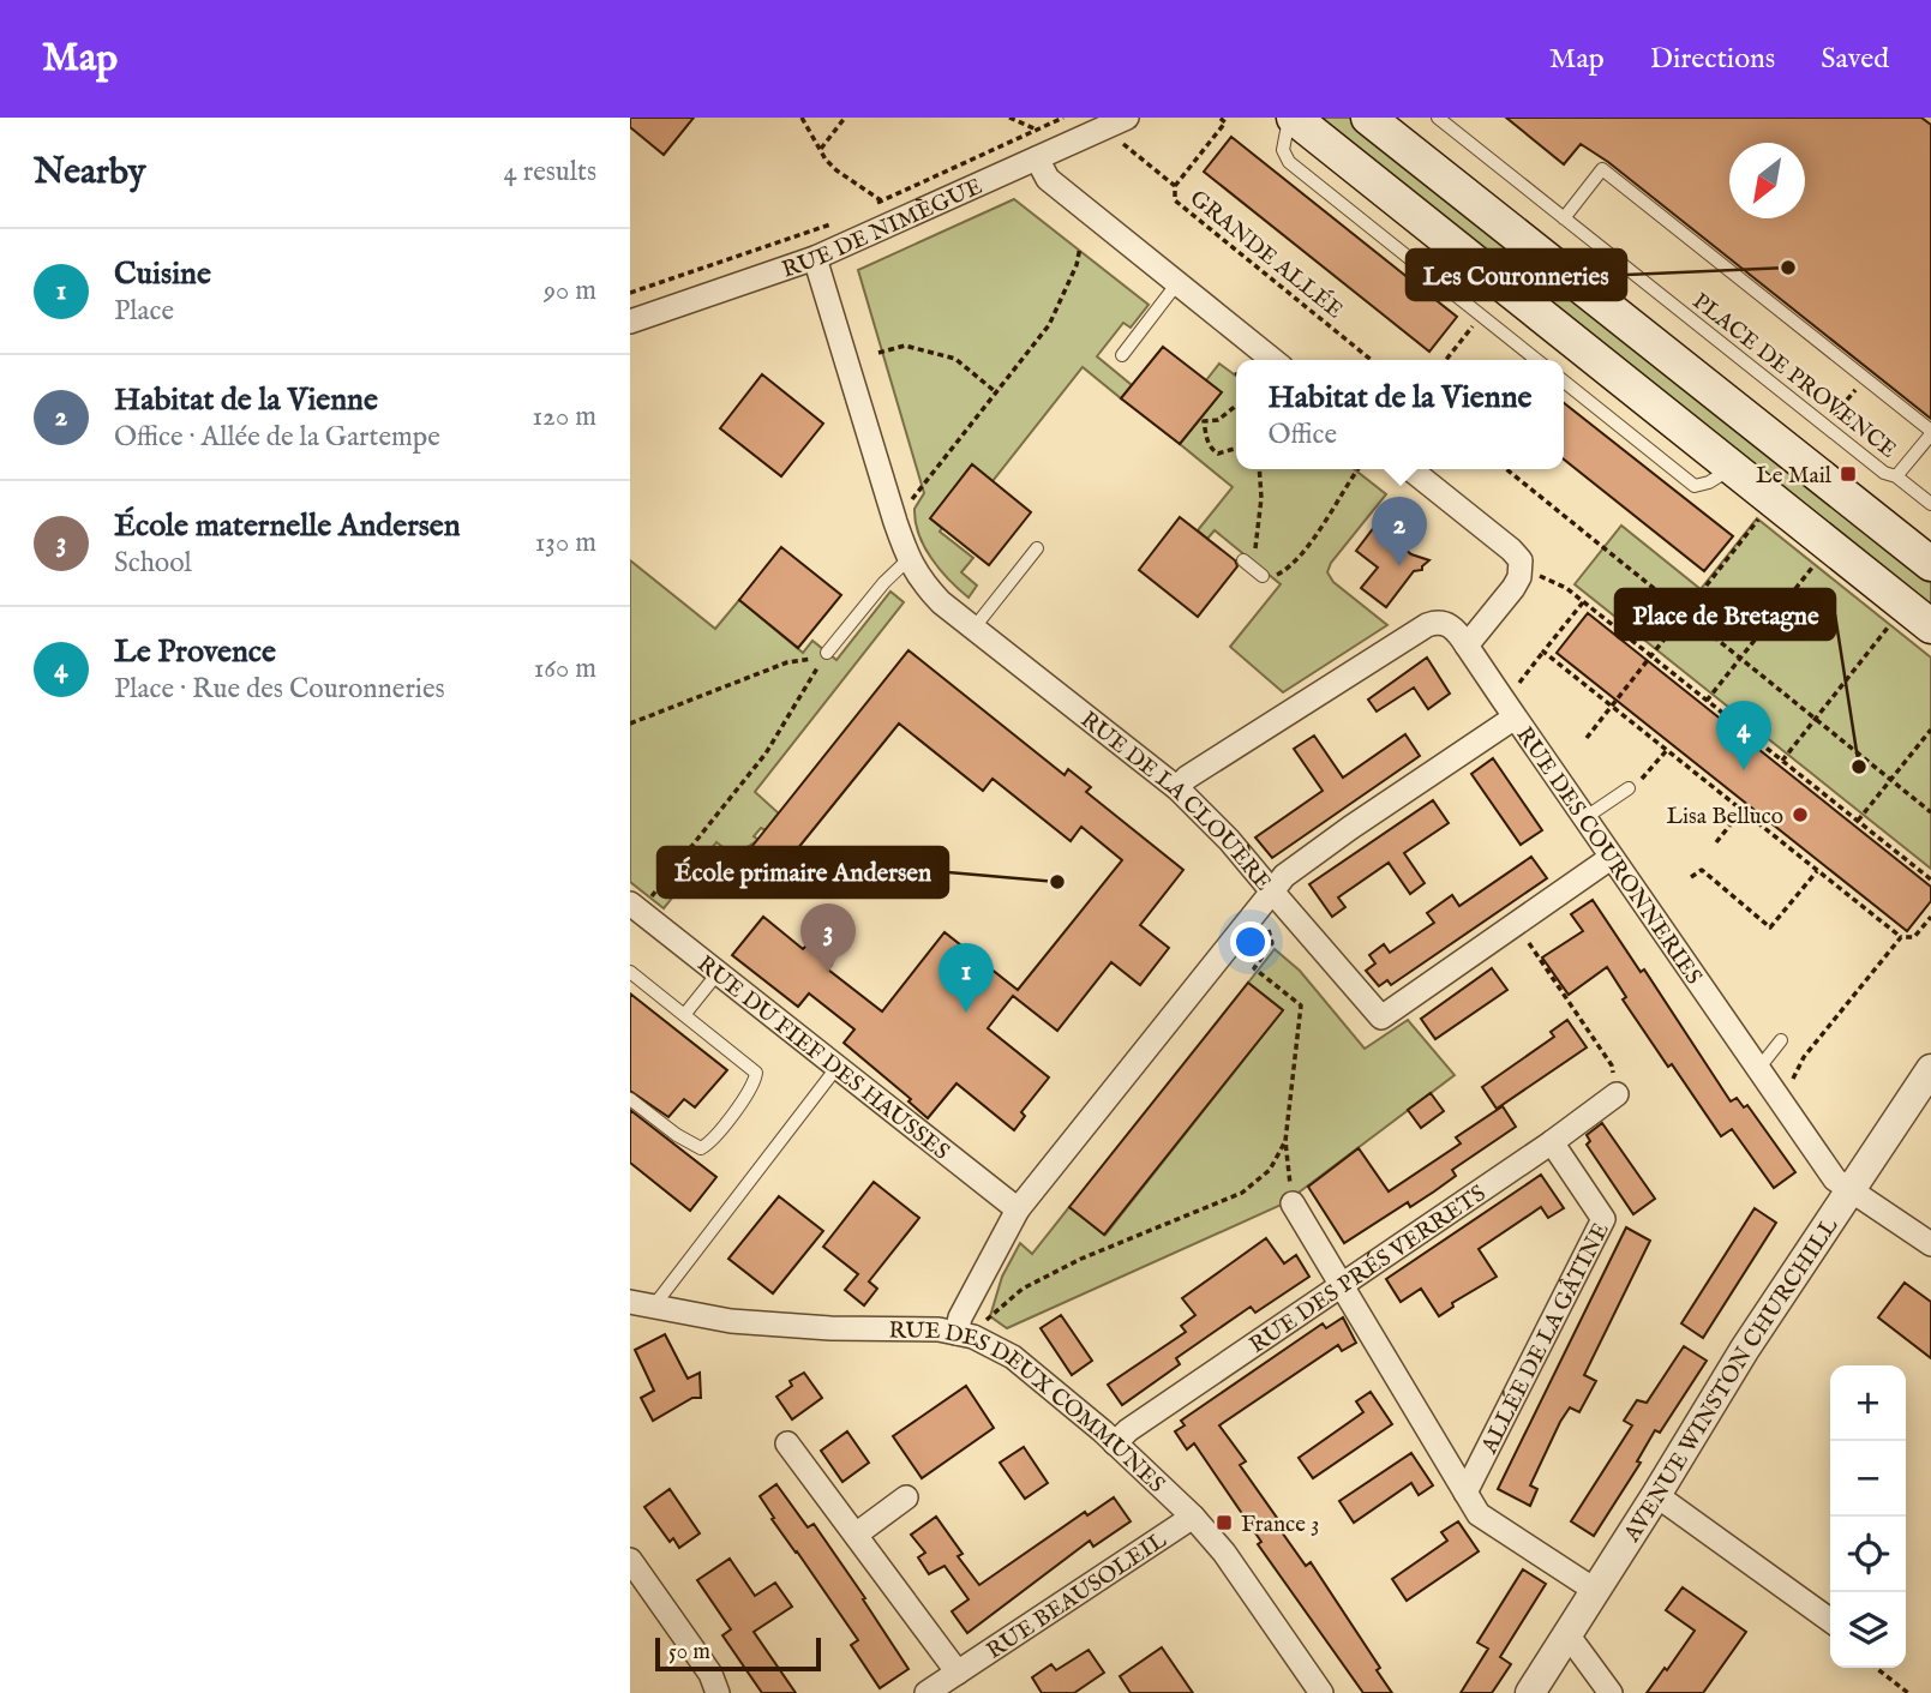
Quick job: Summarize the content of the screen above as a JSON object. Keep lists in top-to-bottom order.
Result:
{
  "streets": {
    "street": [
      "RUE DE NIMÈGUE",
      "RUE DE LA CLOUÈRE",
      "RUE DES COURONNERIES",
      "RUE DU FIEF DES HAUSSES",
      "RUE DES PRÉS VERRETS",
      "ALLÉE DE LA GÂTINE",
      "AVENUE WINSTON CHURCHILL",
      "RUE DES DEUX COMMUNES",
      "RUE BEAUSOLEIL"
    ],
    "lane": ["PLACE DE PROVENCE"],
    "path": ["GRANDE ALLÉE"]
  },
  "crossings": [
    ["RUE DE NIMÈGUE", "GRANDE ALLÉE"],
    ["RUE DE NIMÈGUE", "RUE DE LA CLOUÈRE"],
    ["RUE DE LA CLOUÈRE", "RUE DES COURONNERIES"],
    ["RUE DE LA CLOUÈRE", "RUE DU FIEF DES HAUSSES"],
    ["RUE DE LA CLOUÈRE", "RUE DES DEUX COMMUNES"],
    ["RUE DES COURONNERIES", "AVENUE WINSTON CHURCHILL"],
    ["RUE DES PRÉS VERRETS", "ALLÉE DE LA GÂTINE"],
    ["RUE DES PRÉS VERRETS", "RUE DES DEUX COMMUNES"],
    ["ALLÉE DE LA GÂTINE", "AVENUE WINSTON CHURCHILL"],
    ["RUE DES DEUX COMMUNES", "RUE BEAUSOLEIL"]
  ],
  "places": {
    "other": [
      "Les Couronneries",
      "Place de Bretagne",
      "Lisa Belluco",
      "École primaire Andersen"
    ],
    "transit": ["Le Mail", "France 3"]
  },
  "scale_bar": "50 m",
  "north": "bottom left",
  "page": {
    "header": "Map",
    "nav": ["Map", "Directions", "Saved"],
    "heading": ["Nearby", "4 results"],
    "list": [
      {
        "mark": "1",
        "name": "Cuisine",
        "note": "Place",
        "value": "90 m"
      },
      {
        "mark": "2",
        "name": "Habitat de la Vienne",
        "note": "Office · Allée de la Gartempe",
        "value": "120 m"
      },
      {
        "mark": "3",
        "name": "École maternelle Andersen",
        "note": "School",
        "value": "130 m"
      },
      {
        "mark": "4",
        "name": "Le Provence",
        "note": "Place · Rue des Couronneries",
        "value": "160 m"
      }
    ],
    "popup": ["Habitat de la Vienne", "Office"],
    "pins": [
      "2",
      "4",
      "3",
      "1"
    ],
    "map_buttons": ["+", "−"],
    "scale": "50 m"
  }
}
